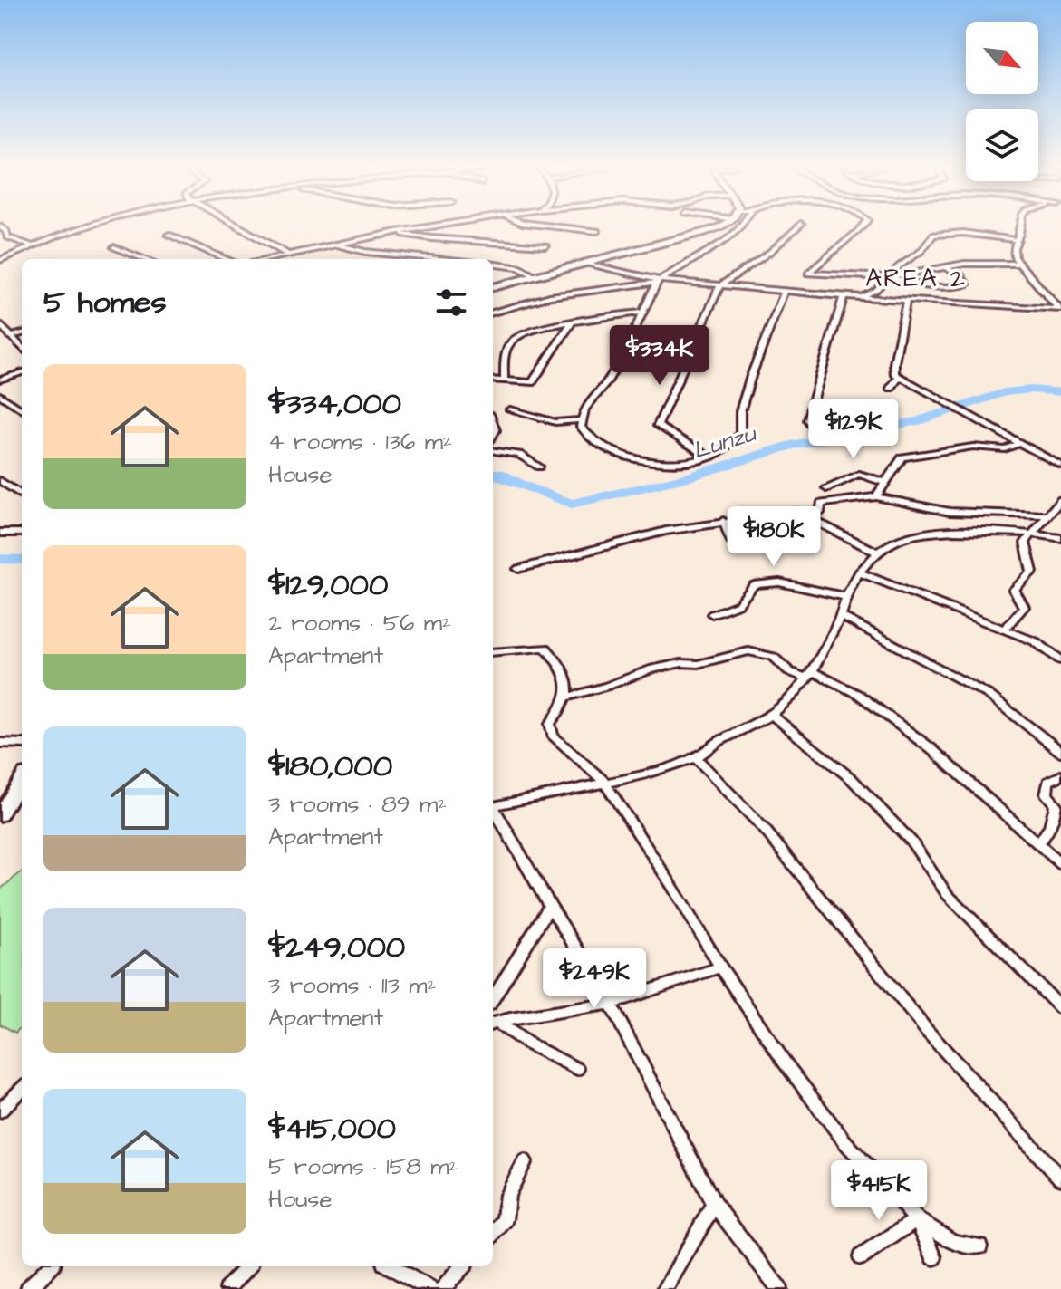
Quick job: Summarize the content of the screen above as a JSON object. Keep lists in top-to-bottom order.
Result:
{
  "districts": ["AREA 2"],
  "water": ["Lunzu"],
  "north": "bottom right",
  "page": {
    "heading": "5 homes",
    "price": [
      "$334K",
      "$129K",
      "$180K",
      "$249K",
      "$415K"
    ],
    "list": [
      {
        "name": "$334,000",
        "note": "4 rooms · 136 m² · House"
      },
      {
        "name": "$129,000",
        "note": "2 rooms · 56 m² · Apartment"
      },
      {
        "name": "$180,000",
        "note": "3 rooms · 89 m² · Apartment"
      },
      {
        "name": "$249,000",
        "note": "3 rooms · 113 m² · Apartment"
      },
      {
        "name": "$415,000",
        "note": "5 rooms · 158 m² · House"
      }
    ]
  }
}
